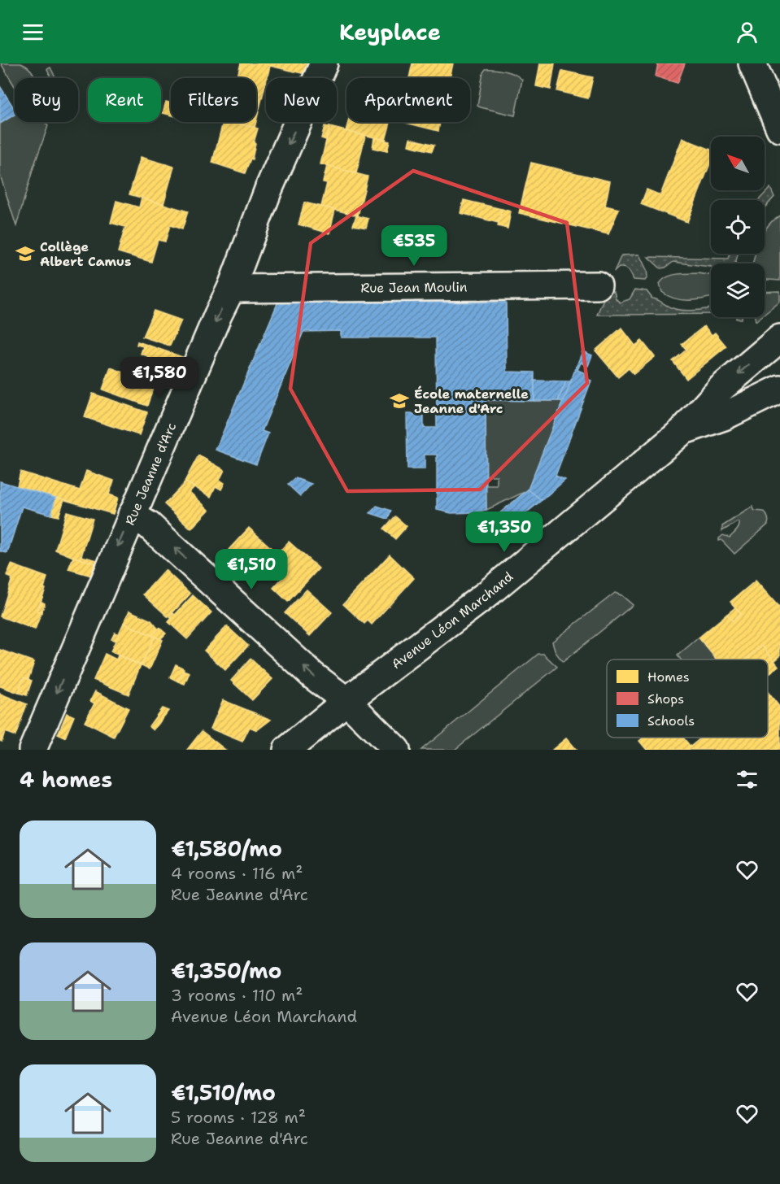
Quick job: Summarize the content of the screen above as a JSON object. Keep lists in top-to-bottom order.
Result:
{
  "streets": {
    "street": ["Rue Jean Moulin", "Rue Jeanne d'Arc", "Avenue Léon Marchand"]
  },
  "crossings": [
    ["Rue Jean Moulin", "Rue Jeanne d'Arc"]
  ],
  "one_way": ["Rue Jeanne d'Arc"],
  "places": {
    "school or university": ["Collège Albert Camus", "École maternelle Jeanne d'Arc"]
  },
  "legend": ["Homes", "Shops", "Schools"],
  "north": "top left",
  "page": {
    "header": "Keyplace",
    "chip": [
      "Buy",
      "Rent",
      "Filters",
      "New",
      "Apartment"
    ],
    "price": [
      "€535",
      "€1,580",
      "€1,350",
      "€1,510"
    ],
    "heading": "4 homes",
    "list": [
      {
        "name": "€1,580/mo",
        "note": "4 rooms · 116 m² · Rue Jeanne d'Arc"
      },
      {
        "name": "€1,350/mo",
        "note": "3 rooms · 110 m² · Avenue Léon Marchand"
      },
      {
        "name": "€1,510/mo",
        "note": "5 rooms · 128 m² · Rue Jeanne d'Arc"
      }
    ]
  }
}
